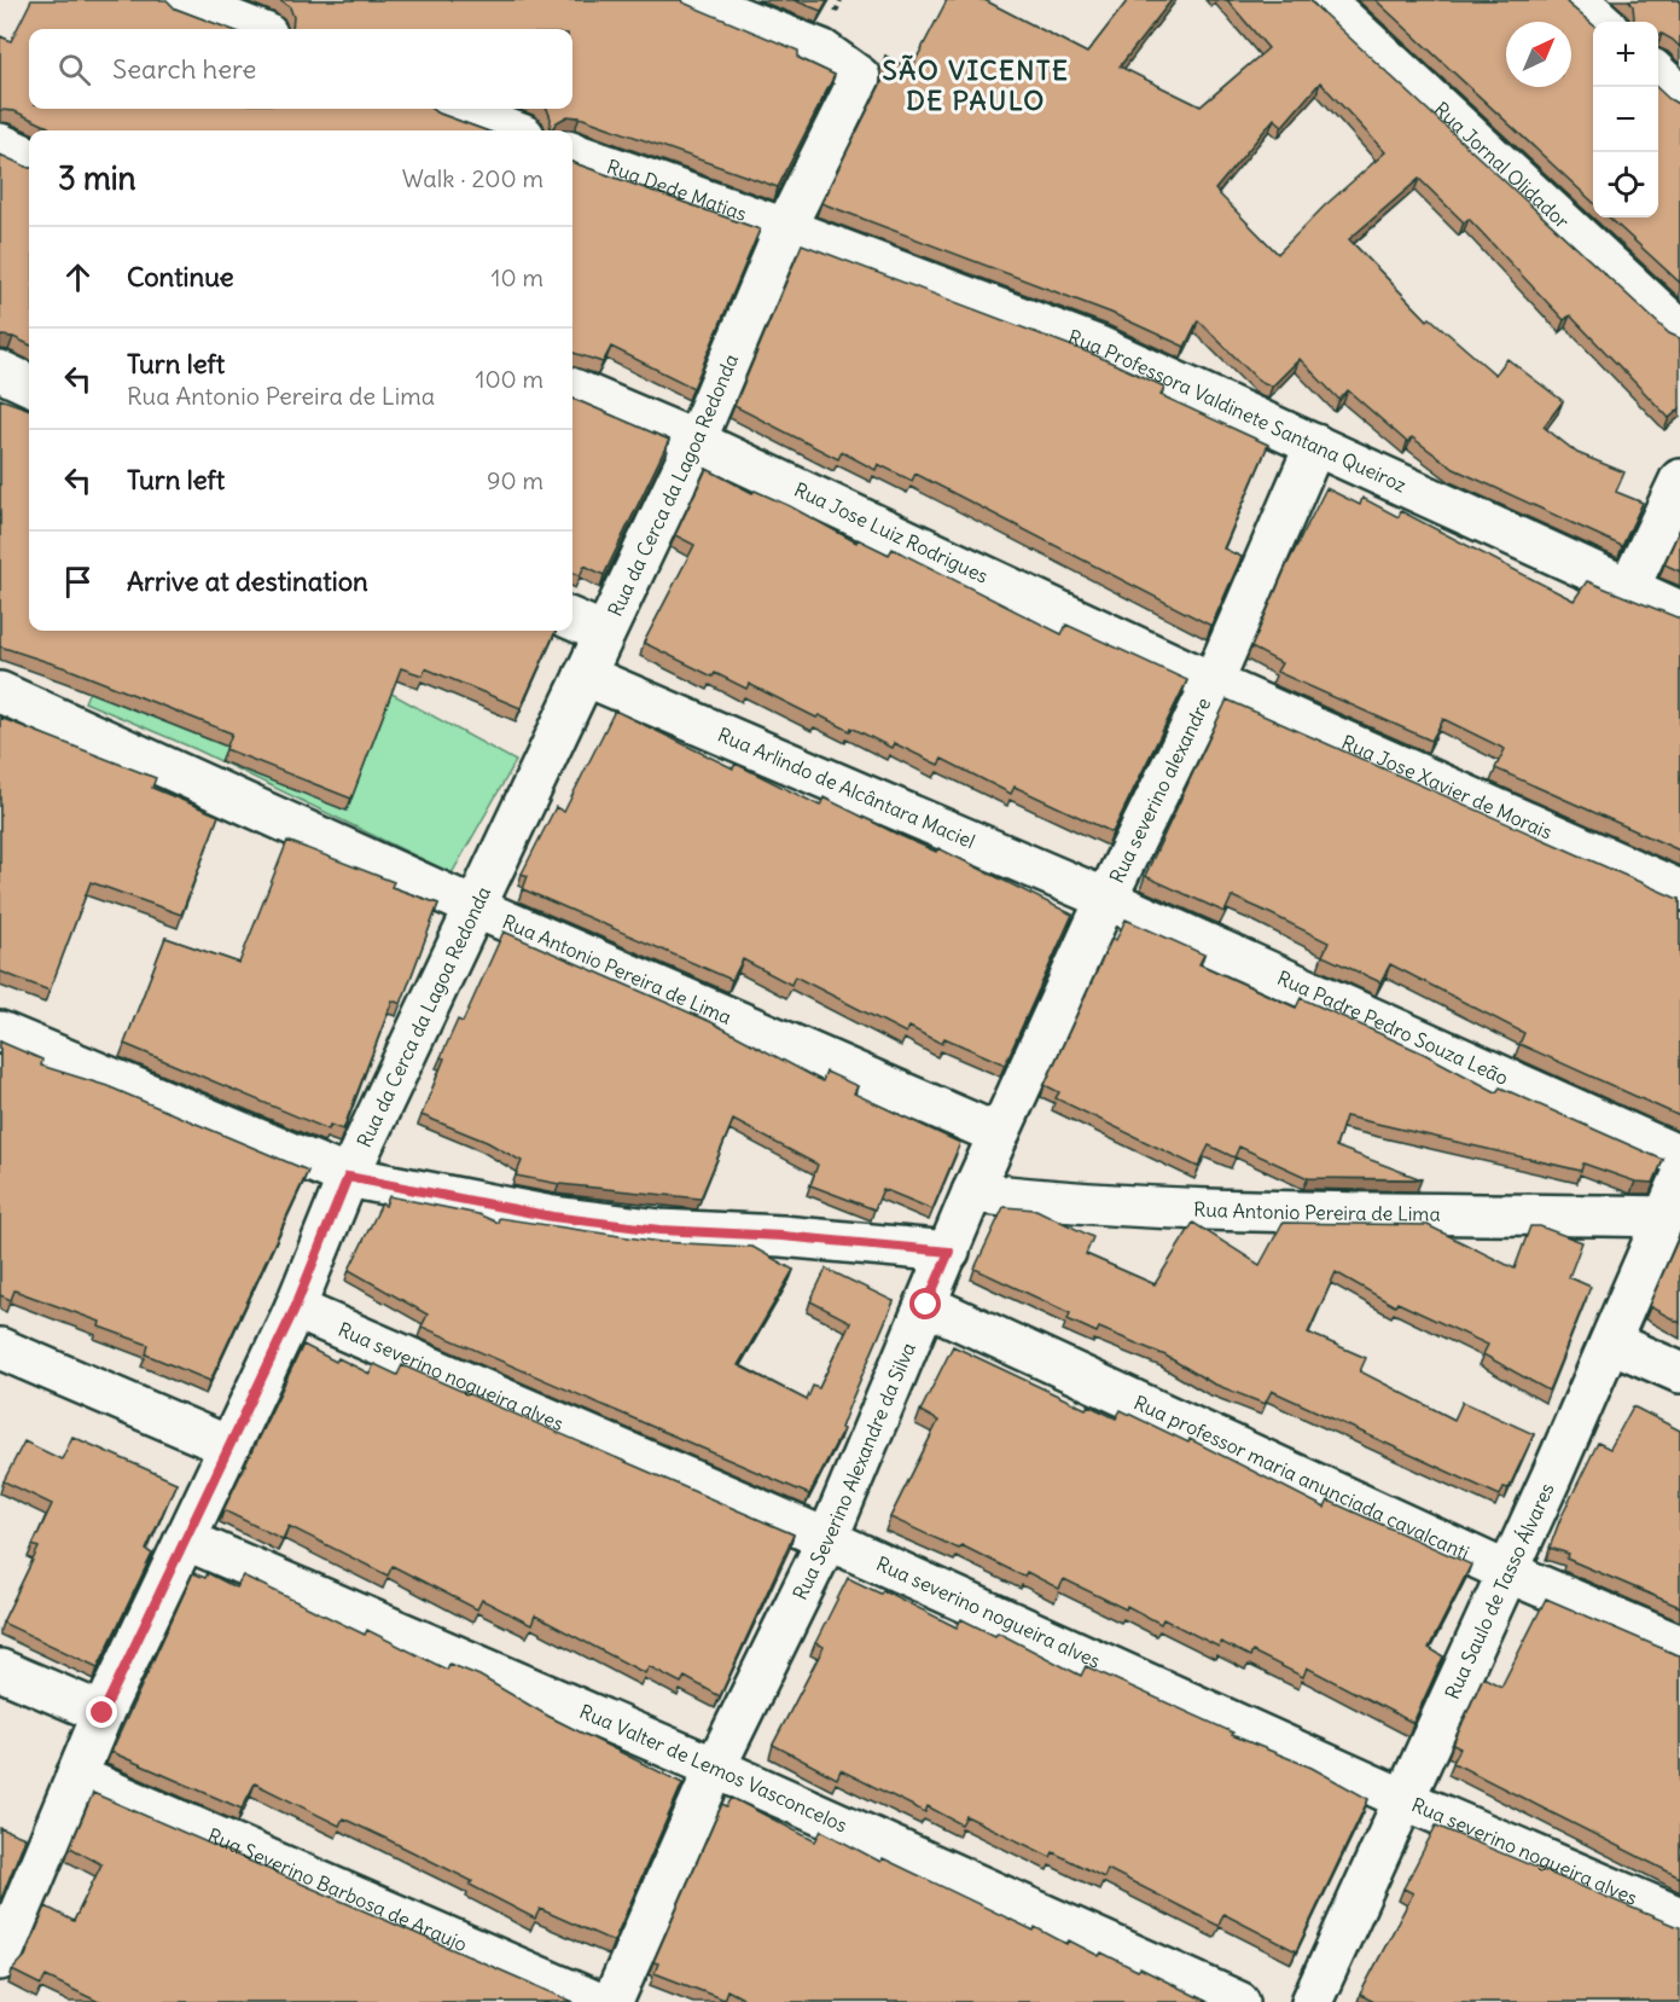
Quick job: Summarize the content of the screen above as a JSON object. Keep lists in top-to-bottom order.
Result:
{
  "streets": {
    "street": [
      "Rua Jornal Olidador",
      "Rua Dede Matias",
      "Rua Professora Valdinete Santana Queiroz",
      "Rua da Cerca da Lagoa Redonda",
      "Rua Jose Luiz Rodrigues",
      "Rua Arlindo de Alcântara Maciel",
      "Rua Jose Xavier de Morais",
      "Rua severino alexandre",
      "Rua Antonio Pereira de Lima",
      "Rua Padre Pedro Souza Leão",
      "Rua severino nogueira alves",
      "Rua Severino Alexandre da Silva",
      "Rua professor maria anunciada cavalcanti",
      "Rua Saulo de Tasso Álvares",
      "Rua Valter de Lemos Vasconcelos",
      "Rua Severino Barbosa de Araujo"
    ]
  },
  "crossings": [
    ["Rua Dede Matias", "Rua Professora Valdinete Santana Queiroz"],
    ["Rua Dede Matias", "Rua da Cerca da Lagoa Redonda"],
    ["Rua Professora Valdinete Santana Queiroz", "Rua da Cerca da Lagoa Redonda"],
    ["Rua da Cerca da Lagoa Redonda", "Rua Jose Luiz Rodrigues"],
    ["Rua da Cerca da Lagoa Redonda", "Rua Arlindo de Alcântara Maciel"],
    ["Rua da Cerca da Lagoa Redonda", "Rua Antonio Pereira de Lima"],
    ["Rua da Cerca da Lagoa Redonda", "Rua severino nogueira alves"],
    ["Rua da Cerca da Lagoa Redonda", "Rua Valter de Lemos Vasconcelos"],
    ["Rua da Cerca da Lagoa Redonda", "Rua Severino Barbosa de Araujo"],
    ["Rua Jose Luiz Rodrigues", "Rua Jose Xavier de Morais"],
    ["Rua Jose Luiz Rodrigues", "Rua severino alexandre"],
    ["Rua Arlindo de Alcântara Maciel", "Rua severino alexandre"],
    ["Rua Arlindo de Alcântara Maciel", "Rua Padre Pedro Souza Leão"],
    ["Rua Arlindo de Alcântara Maciel", "Rua Severino Alexandre da Silva"],
    ["Rua Jose Xavier de Morais", "Rua severino alexandre"],
    ["Rua severino alexandre", "Rua Padre Pedro Souza Leão"],
    ["Rua severino alexandre", "Rua Severino Alexandre da Silva"],
    ["Rua Antonio Pereira de Lima", "Rua Padre Pedro Souza Leão"],
    ["Rua Antonio Pereira de Lima", "Rua Severino Alexandre da Silva"],
    ["Rua Antonio Pereira de Lima", "Rua Saulo de Tasso Álvares"],
    ["Rua Padre Pedro Souza Leão", "Rua Severino Alexandre da Silva"],
    ["Rua Padre Pedro Souza Leão", "Rua Saulo de Tasso Álvares"],
    ["Rua severino nogueira alves", "Rua Severino Alexandre da Silva"],
    ["Rua severino nogueira alves", "Rua Saulo de Tasso Álvares"],
    ["Rua Severino Alexandre da Silva", "Rua professor maria anunciada cavalcanti"],
    ["Rua Severino Alexandre da Silva", "Rua Valter de Lemos Vasconcelos"],
    ["Rua professor maria anunciada cavalcanti", "Rua Saulo de Tasso Álvares"]
  ],
  "districts": ["SÃO VICENTE DE PAULO"],
  "north": "top right",
  "page": {
    "map_buttons": ["+", "−"],
    "search": "Search here",
    "heading": ["3 min", "Walk · 200 m"],
    "list": [
      ["Continue", "10 m"],
      ["Turn left", "Rua Antonio Pereira de Lima", "100 m"],
      ["Turn left", "90 m"],
      "Arrive at destination"
    ]
  }
}
